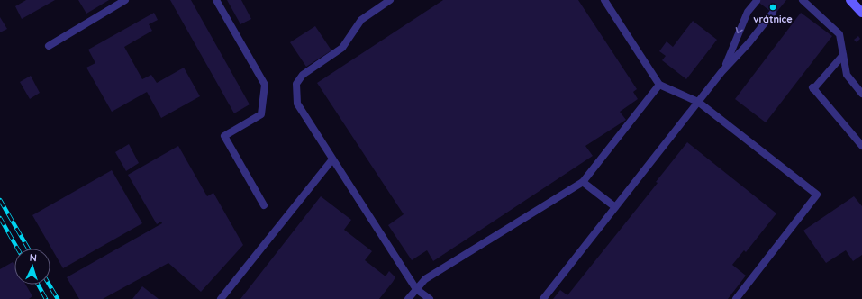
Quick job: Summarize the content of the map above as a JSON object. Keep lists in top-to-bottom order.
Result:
{
  "places": ["vrátnice"],
  "north": "top"
}
